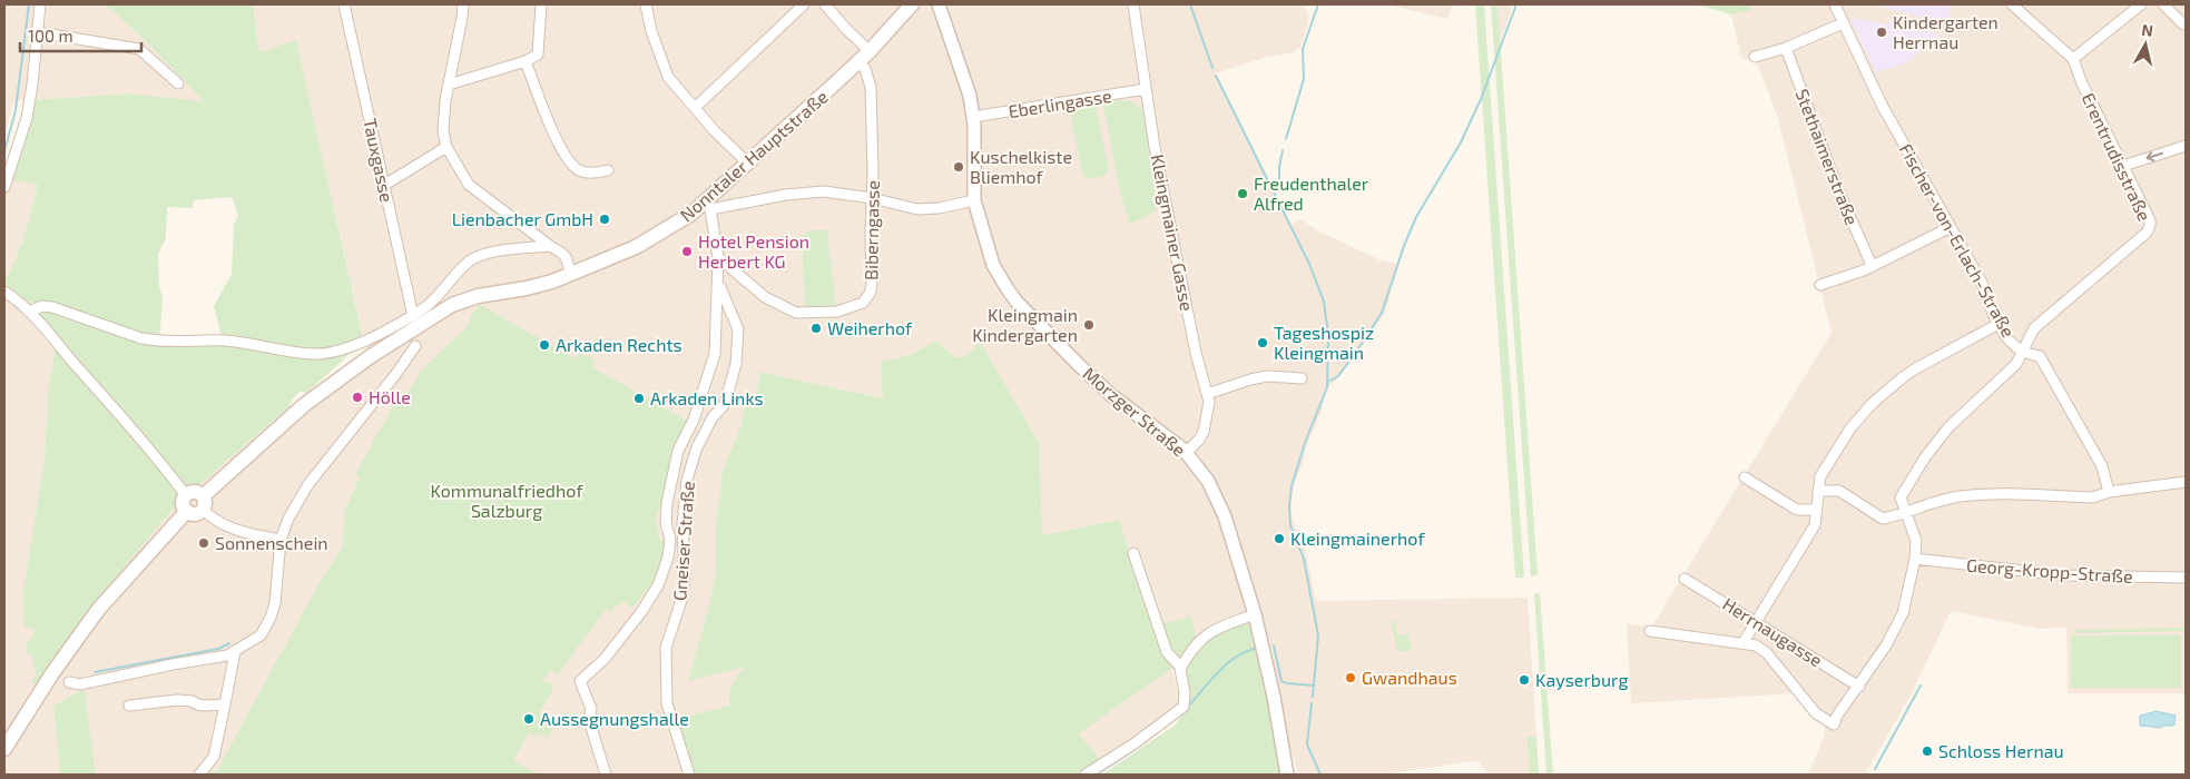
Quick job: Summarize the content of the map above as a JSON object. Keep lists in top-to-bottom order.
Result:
{
  "streets": {
    "main road": ["Nonntaler Hauptstraße"],
    "street": [
      "Eberlingasse",
      "Stethaimerstraße",
      "Erentrudisstraße",
      "Tauxgasse",
      "Biberngasse",
      "Kleingmainer Gasse",
      "Fischer-von-Erlach-Straße",
      "Morzger Straße",
      "Gneiser Straße",
      "Georg-Kropp-Straße",
      "Herrnaugasse"
    ]
  },
  "crossings": [
    ["Eberlingasse", "Kleingmainer Gasse"],
    ["Eberlingasse", "Morzger Straße"],
    ["Nonntaler Hauptstraße", "Biberngasse"],
    ["Nonntaler Hauptstraße", "Gneiser Straße"],
    ["Erentrudisstraße", "Fischer-von-Erlach-Straße"],
    ["Biberngasse", "Gneiser Straße"],
    ["Kleingmainer Gasse", "Morzger Straße"]
  ],
  "parks": ["Kommunalfriedhof Salzburg"],
  "places": [
    "Kindergarten Herrnau",
    "Kuschelkiste Bliemhof",
    "Freudenthaler Alfred",
    "Lienbacher GmbH",
    "Hotel Pension Herbert KG",
    "Kleingmain Kindergarten",
    "Weiherhof",
    "Tageshospiz Kleingmain",
    "Arkaden Rechts",
    "Hölle",
    "Arkaden Links",
    "Kleingmainerhof",
    "Sonnenschein",
    "Gwandhaus",
    "Kayserburg",
    "Aussegnungshalle",
    "Schloss Hernau"
  ],
  "scale_bar": "100 m",
  "north": "top"
}
